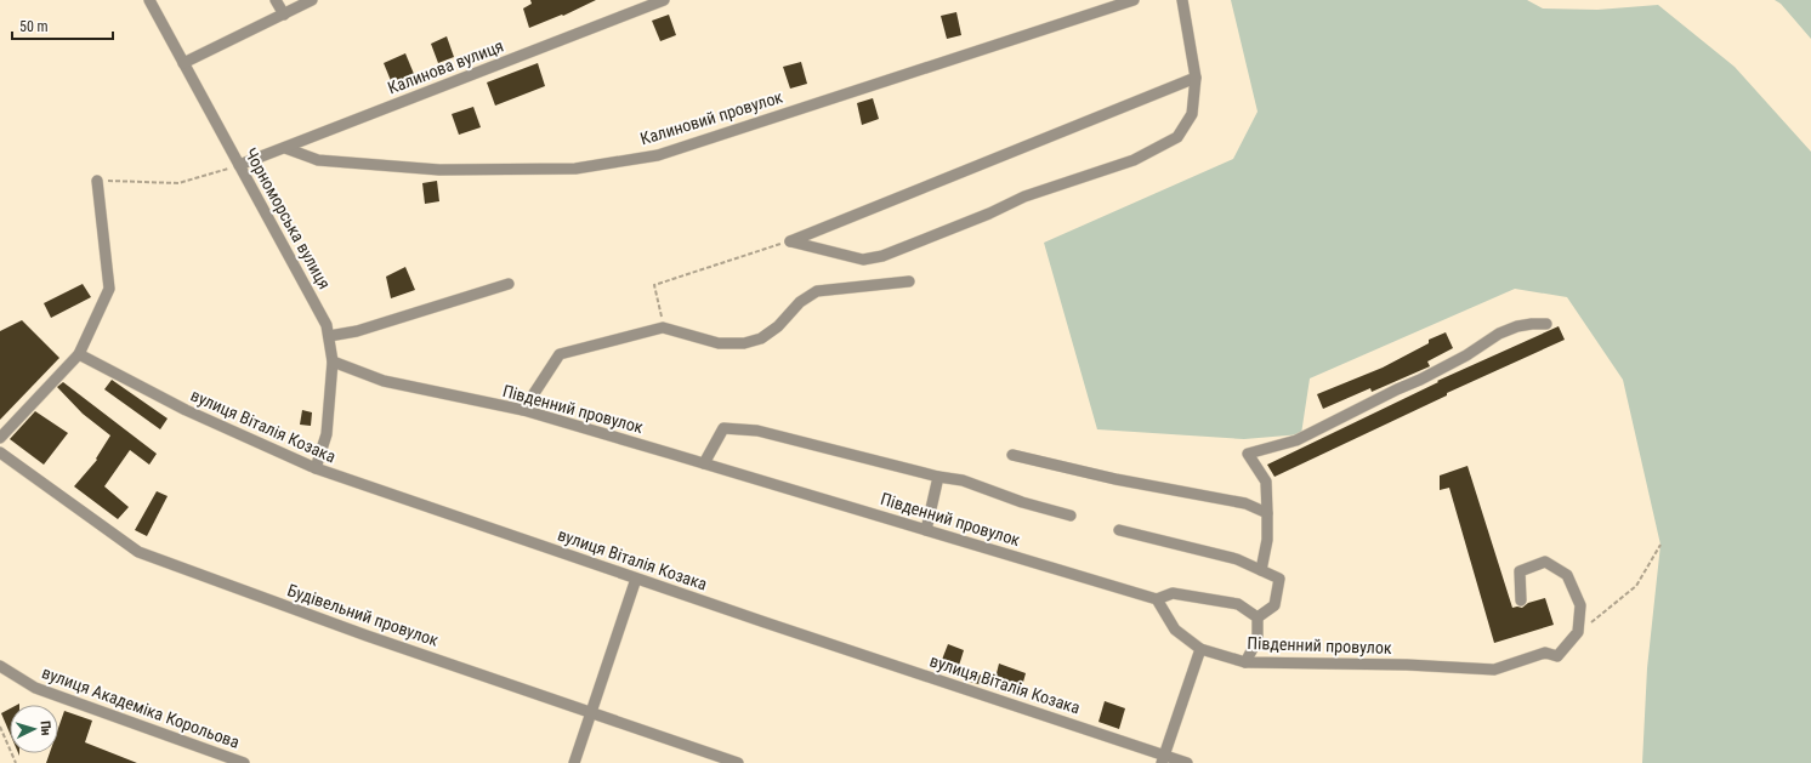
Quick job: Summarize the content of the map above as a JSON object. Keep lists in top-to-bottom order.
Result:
{
  "streets": {
    "street": [
      "Калинова вулиця",
      "Калиновий провулок",
      "Чорноморська вулиця",
      "Південний провулок",
      "вулиця Віталія Козака",
      "Будівельний провулок",
      "вулиця Академіка Корольова"
    ]
  },
  "crossings": [
    ["Калинова вулиця", "Калиновий провулок"],
    ["Калинова вулиця", "Чорноморська вулиця"],
    ["Чорноморська вулиця", "Південний провулок"],
    ["Чорноморська вулиця", "вулиця Віталія Козака"]
  ],
  "scale_bar": "50 m",
  "north": "right"
}
